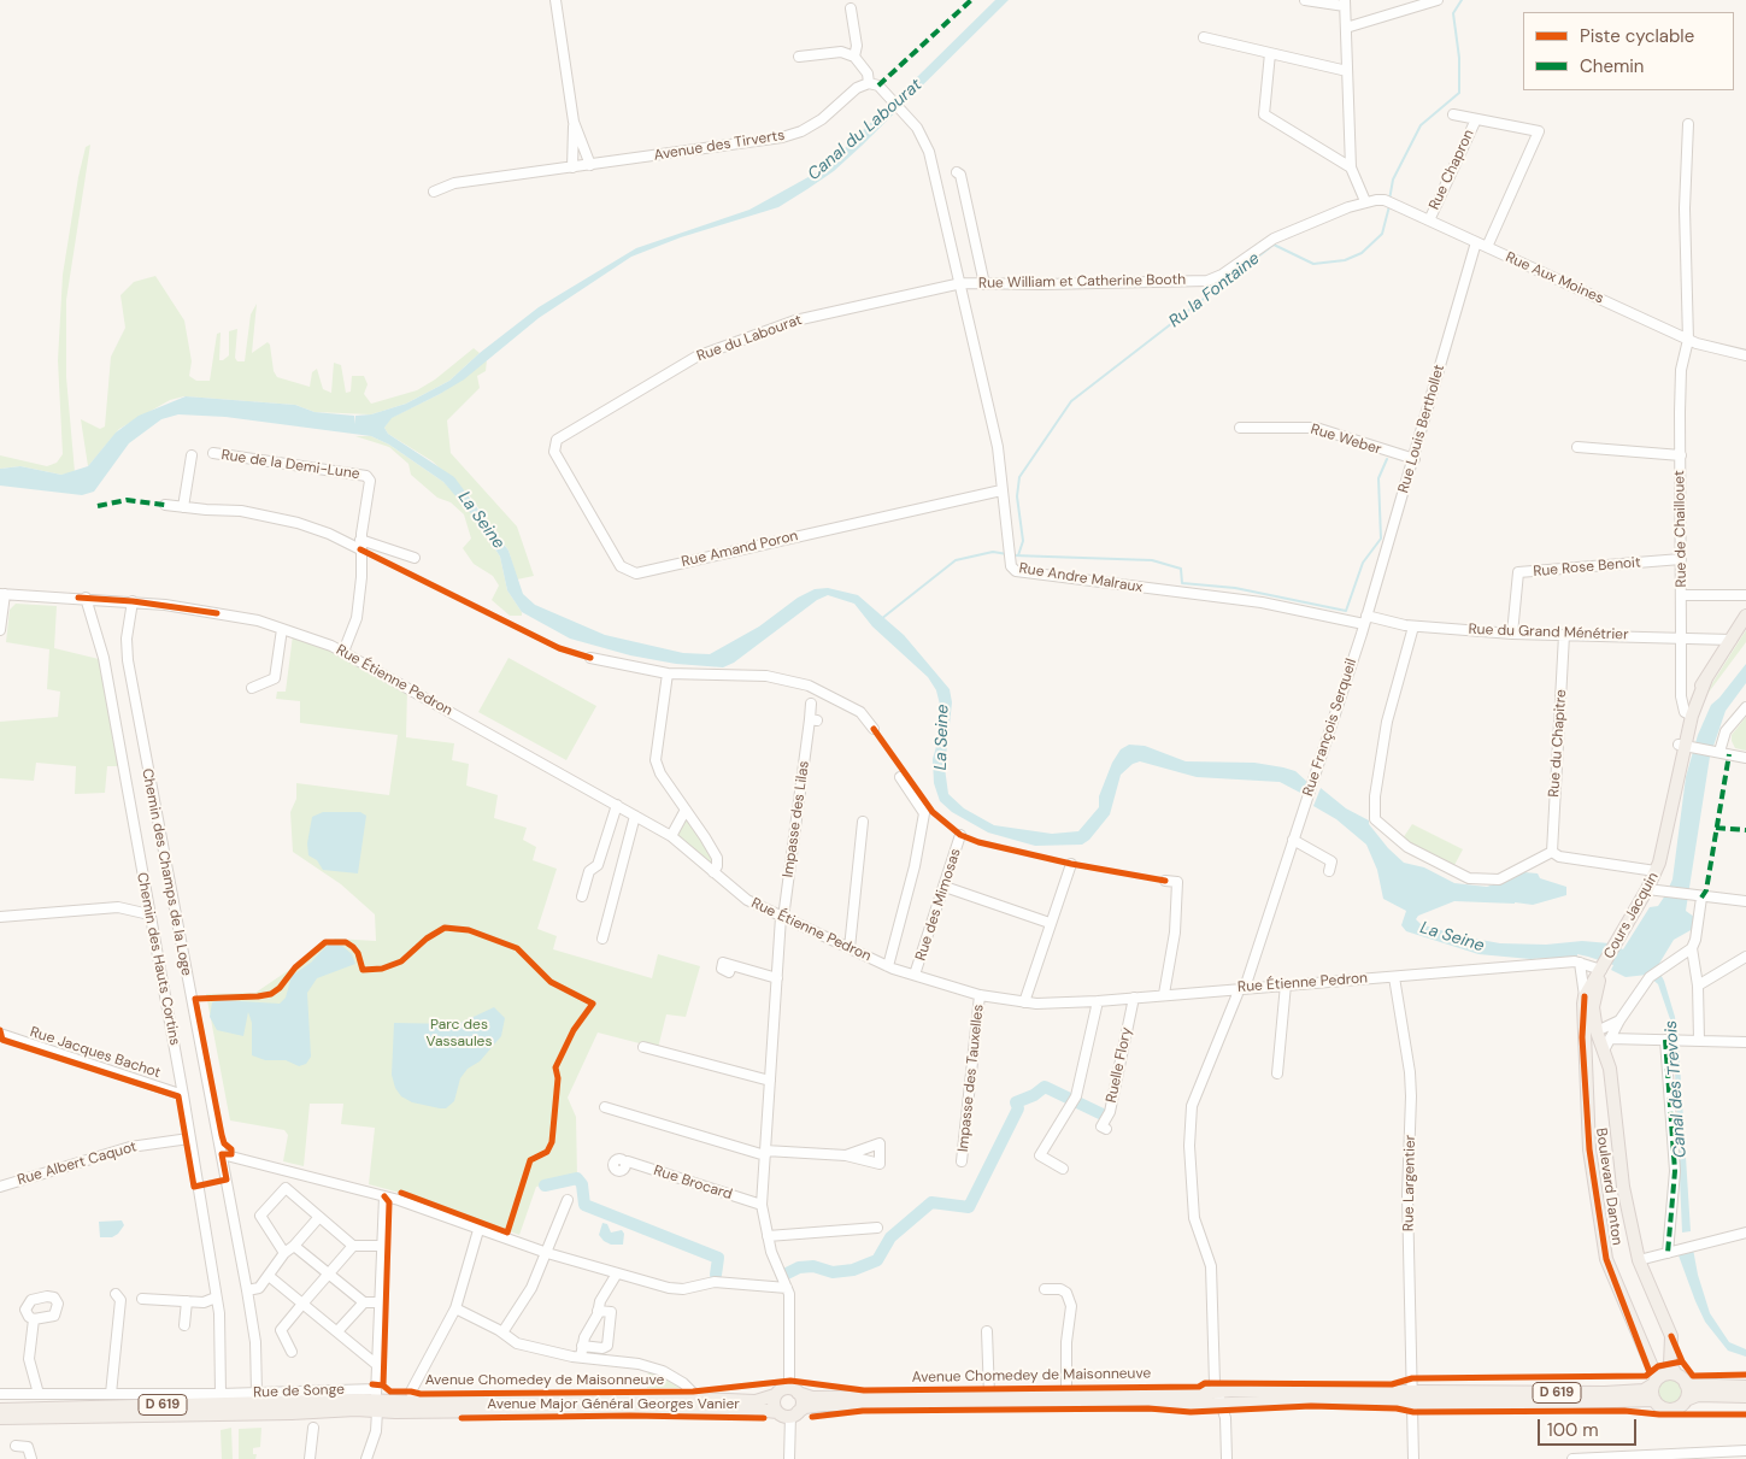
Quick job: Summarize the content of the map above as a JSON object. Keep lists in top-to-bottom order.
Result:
{
  "streets": {
    "main road": [
      "Cours Jacquin",
      "Boulevard Danton",
      "Avenue Chomedey de Maisonneuve",
      "D 619",
      "Avenue Major Général Georges Vanier"
    ],
    "street": [
      "Avenue des Tirverts",
      "Rue Chapron",
      "Rue Aux Moines",
      "Rue William et Catherine Booth",
      "Rue du Labourat",
      "Rue Louis Berthollet",
      "Rue Weber",
      "Rue de la Demi-Lune",
      "Rue de Chaillouet",
      "Rue Amand Poron",
      "Rue Rose Benoit",
      "Rue Andre Malraux",
      "Rue du Grand Ménétrier",
      "Rue Étienne Pedron",
      "Rue François Serqueil",
      "Rue du Chapitre",
      "Impasse des Lilas",
      "Chemin des Champs de la Loge",
      "Rue des Mimosas",
      "Chemin des Hauts Cortins",
      "Rue Jacques Bachot",
      "Ruelle Flory",
      "Impasse des Tauxelles",
      "Rue Albert Caquot",
      "Rue Brocard",
      "Rue Largentier",
      "Rue de Songe"
    ]
  },
  "crossings": [
    ["Rue Chapron", "Rue Aux Moines"],
    ["Rue Aux Moines", "Rue William et Catherine Booth"],
    ["Rue Aux Moines", "Rue Louis Berthollet"],
    ["Rue Aux Moines", "Rue de Chaillouet"],
    ["Rue William et Catherine Booth", "Rue du Labourat"],
    ["Rue William et Catherine Booth", "Rue Andre Malraux"],
    ["Rue du Labourat", "Rue Amand Poron"],
    ["Rue du Labourat", "Rue Andre Malraux"],
    ["Rue Louis Berthollet", "Rue Weber"],
    ["Rue Louis Berthollet", "Rue Andre Malraux"],
    ["Rue Louis Berthollet", "Rue du Grand Ménétrier"],
    ["Rue Louis Berthollet", "Rue François Serqueil"],
    ["Rue de la Demi-Lune", "Rue Étienne Pedron"],
    ["Rue de Chaillouet", "Rue Rose Benoit"],
    ["Rue de Chaillouet", "Rue du Grand Ménétrier"],
    ["Rue de Chaillouet", "Cours Jacquin"],
    ["Rue Amand Poron", "Rue Andre Malraux"],
    ["Rue Rose Benoit", "Rue du Grand Ménétrier"],
    ["Rue Andre Malraux", "Rue du Grand Ménétrier"],
    ["Rue Andre Malraux", "Rue François Serqueil"],
    ["Rue du Grand Ménétrier", "Rue François Serqueil"],
    ["Rue du Grand Ménétrier", "Rue du Chapitre"],
    ["Rue du Grand Ménétrier", "Cours Jacquin"],
    ["Rue Étienne Pedron", "Rue François Serqueil"],
    ["Rue Étienne Pedron", "Impasse des Lilas"],
    ["Rue Étienne Pedron", "Chemin des Champs de la Loge"],
    ["Rue Étienne Pedron", "Rue des Mimosas"],
    ["Rue Étienne Pedron", "Cours Jacquin"],
    ["Rue Étienne Pedron", "Chemin des Hauts Cortins"],
    ["Rue Étienne Pedron", "Ruelle Flory"],
    ["Rue Étienne Pedron", "Impasse des Tauxelles"],
    ["Rue Étienne Pedron", "Rue Largentier"],
    ["Rue Étienne Pedron", "Boulevard Danton"],
    ["Rue François Serqueil", "Avenue Chomedey de Maisonneuve"],
    ["Rue François Serqueil", "D 619"],
    ["Chemin des Champs de la Loge", "Rue de Songe"],
    ["Cours Jacquin", "Boulevard Danton"],
    ["Chemin des Hauts Cortins", "Rue Jacques Bachot"],
    ["Chemin des Hauts Cortins", "Rue Albert Caquot"],
    ["Chemin des Hauts Cortins", "Rue de Songe"],
    ["Rue Largentier", "Avenue Chomedey de Maisonneuve"],
    ["Rue Largentier", "D 619"],
    ["Boulevard Danton", "Avenue Chomedey de Maisonneuve"],
    ["Boulevard Danton", "D 619"],
    ["Avenue Chomedey de Maisonneuve", "Rue de Songe"],
    ["Avenue Chomedey de Maisonneuve", "D 619"],
    ["Avenue Chomedey de Maisonneuve", "Avenue Major Général Georges Vanier"],
    ["Rue de Songe", "Avenue Major Général Georges Vanier"],
    ["D 619", "Avenue Major Général Georges Vanier"]
  ],
  "water": [
    "Canal du Labourat",
    "Ru la Fontaine",
    "La Seine",
    "Canal des Trevois"
  ],
  "parks": ["Parc des Vassaules"],
  "legend": ["Piste cyclable", "Chemin"],
  "scale_bar": "100 m"
}
